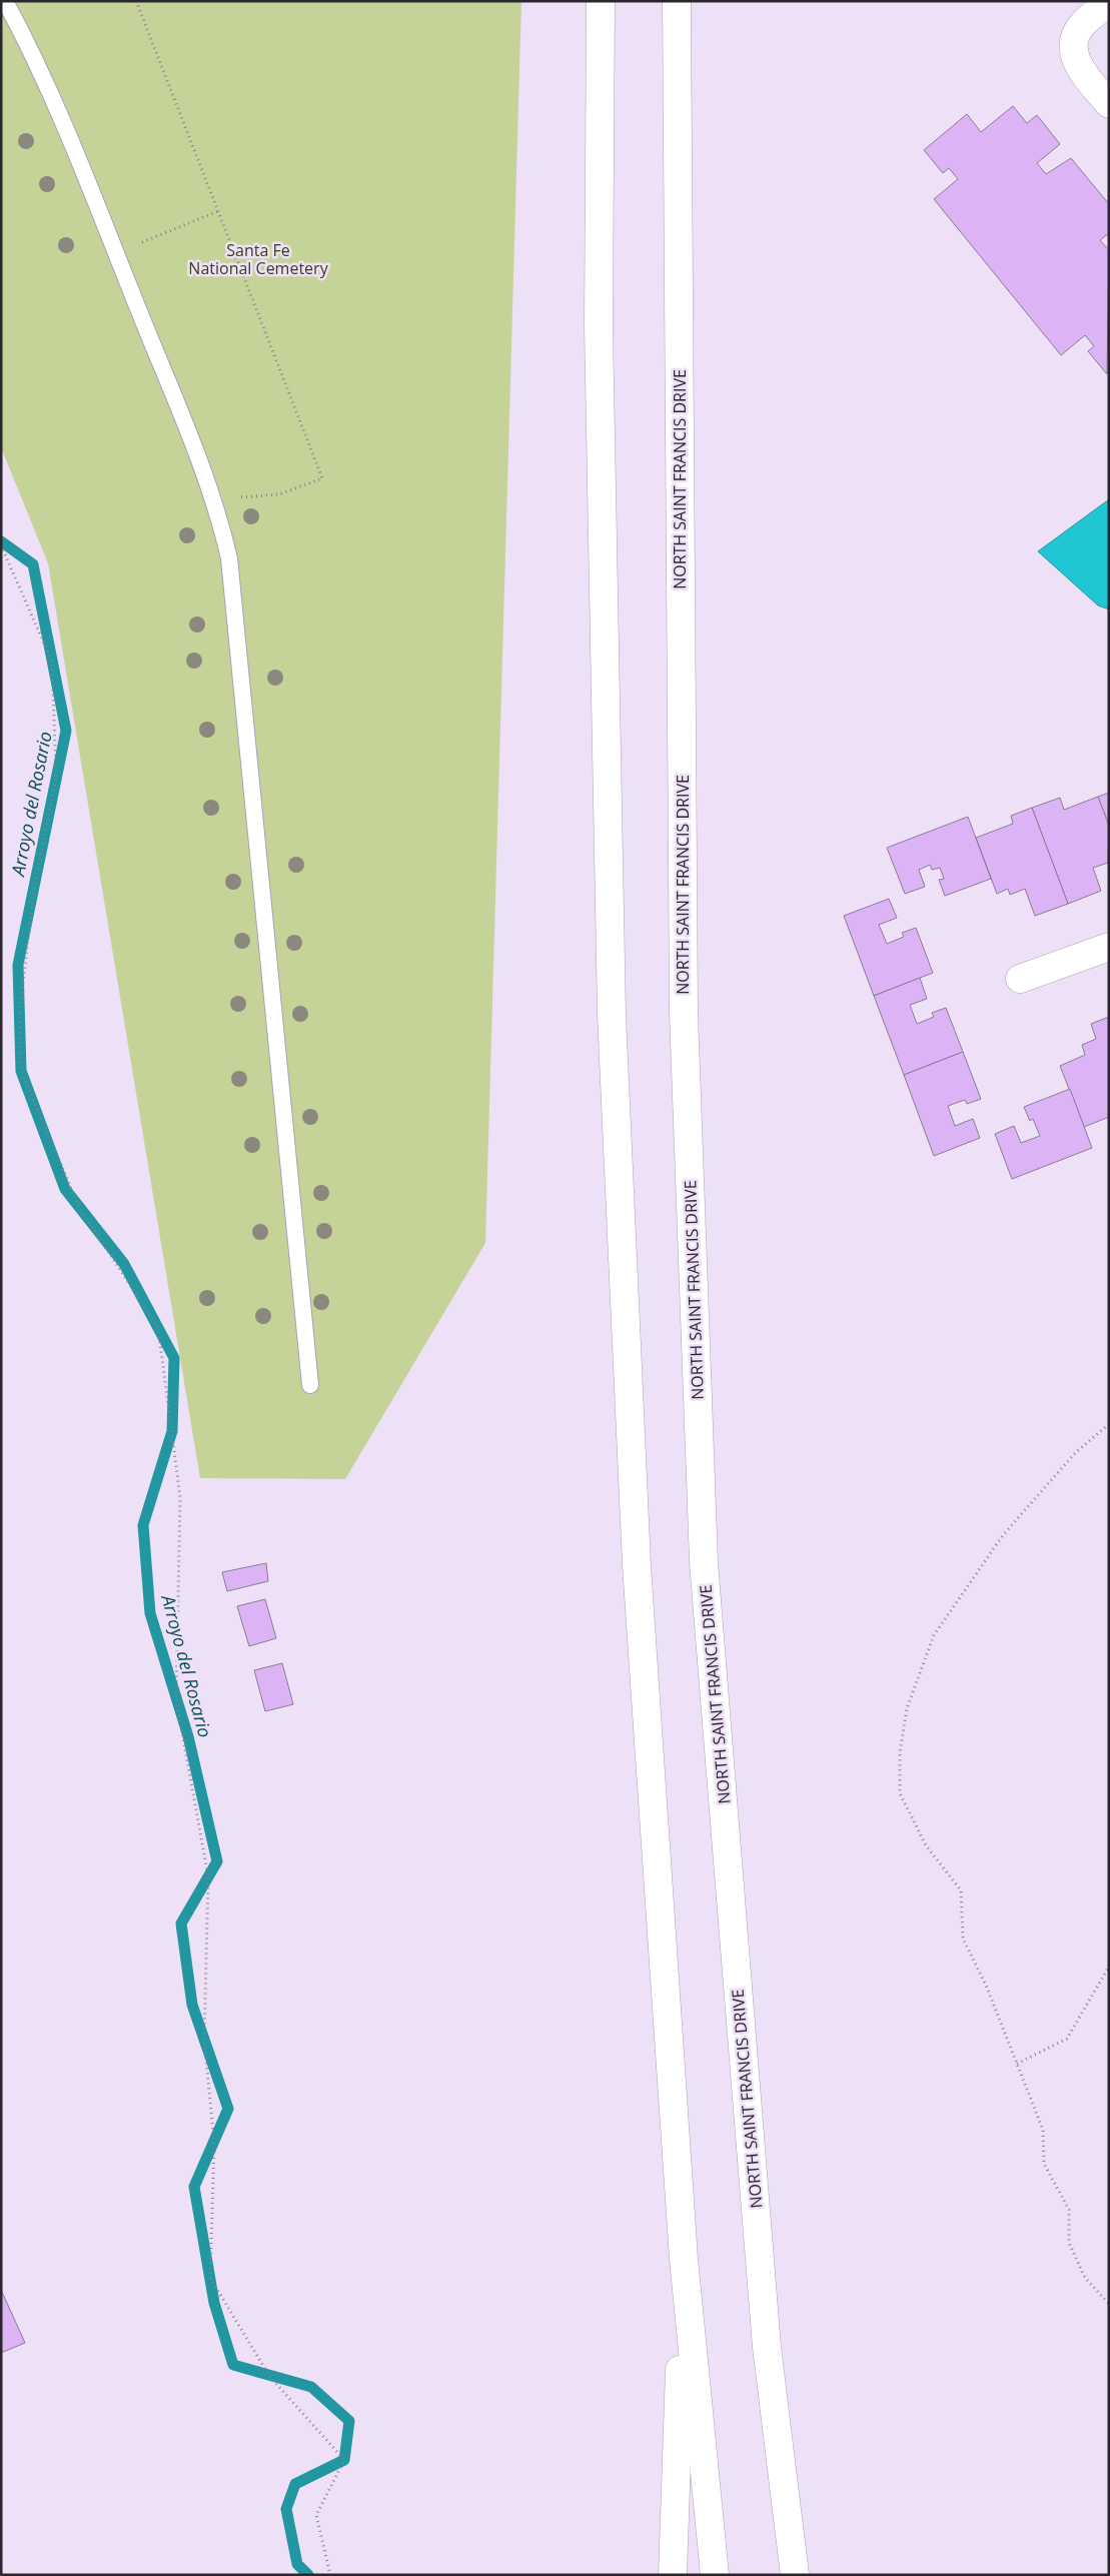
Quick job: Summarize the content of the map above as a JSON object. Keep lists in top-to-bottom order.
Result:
{
  "streets": {
    "main road": ["NORTH SAINT FRANCIS DRIVE"]
  },
  "water": ["Arroyo del Rosario"],
  "parks": ["Santa Fe National Cemetery"]
}
